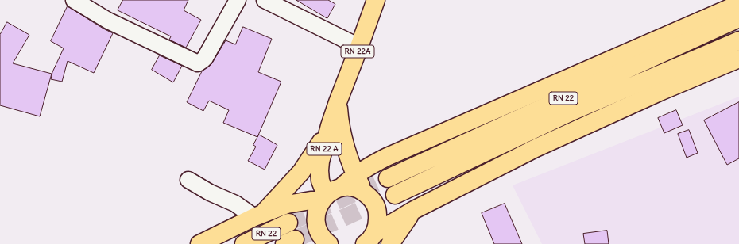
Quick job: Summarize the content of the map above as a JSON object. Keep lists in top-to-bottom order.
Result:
{
  "streets": {
    "main road": ["RN 22A", "RN 22", "RN 22 A"]
  },
  "crossings": [
    ["RN 22A", "RN 22 A"]
  ]
}
